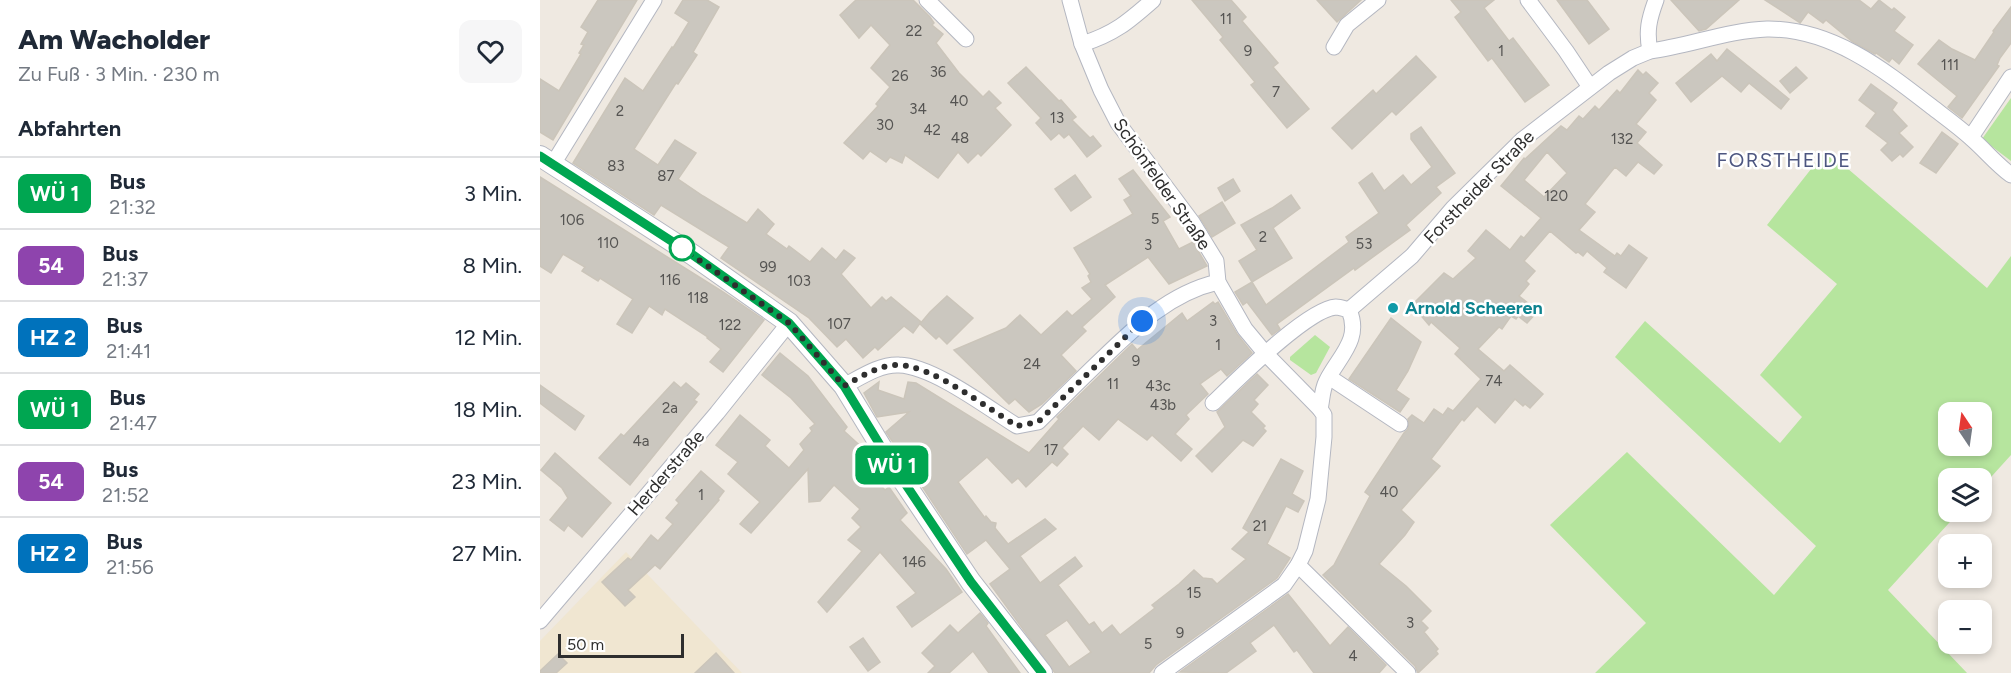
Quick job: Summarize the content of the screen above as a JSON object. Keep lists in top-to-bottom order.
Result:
{
  "streets": {
    "street": ["Schönfelder Straße", "Forstheider Straße", "Herderstraße"]
  },
  "districts": ["FORSTHEIDE"],
  "places": ["Arnold Scheeren"],
  "house_numbers": [
    "11",
    "22",
    "9",
    "1",
    "111",
    "36",
    "26",
    "7",
    "40",
    "34",
    "2",
    "13",
    "30",
    "42",
    "48",
    "132",
    "83",
    "87",
    "120",
    "5",
    "106",
    "2",
    "110",
    "53",
    "3",
    "99",
    "116",
    "103",
    "118",
    "3",
    "107",
    "122",
    "1",
    "9",
    "24",
    "74",
    "11",
    "43c",
    "43b",
    "2a",
    "4a",
    "17",
    "40",
    "1",
    "21",
    "146",
    "15",
    "3",
    "9",
    "5",
    "4"
  ],
  "scale_bar": "50 m",
  "north": "top",
  "page": {
    "heading": [
      ["Am Wacholder", "Zu Fuß · 3 Min. · 230 m"],
      "Abfahrten"
    ],
    "on_map": "WÜ 1",
    "list": [
      {
        "mark": "WÜ 1",
        "name": "Bus",
        "note": "21:32",
        "value": "3 Min."
      },
      {
        "mark": "54",
        "name": "Bus",
        "note": "21:37",
        "value": "8 Min."
      },
      {
        "mark": "HZ 2",
        "name": "Bus",
        "note": "21:41",
        "value": "12 Min."
      },
      {
        "mark": "WÜ 1",
        "name": "Bus",
        "note": "21:47",
        "value": "18 Min."
      },
      {
        "mark": "54",
        "name": "Bus",
        "note": "21:52",
        "value": "23 Min."
      },
      {
        "mark": "HZ 2",
        "name": "Bus",
        "note": "21:56",
        "value": "27 Min."
      }
    ],
    "map_buttons": ["+", "−"],
    "scale": "50 m"
  }
}
